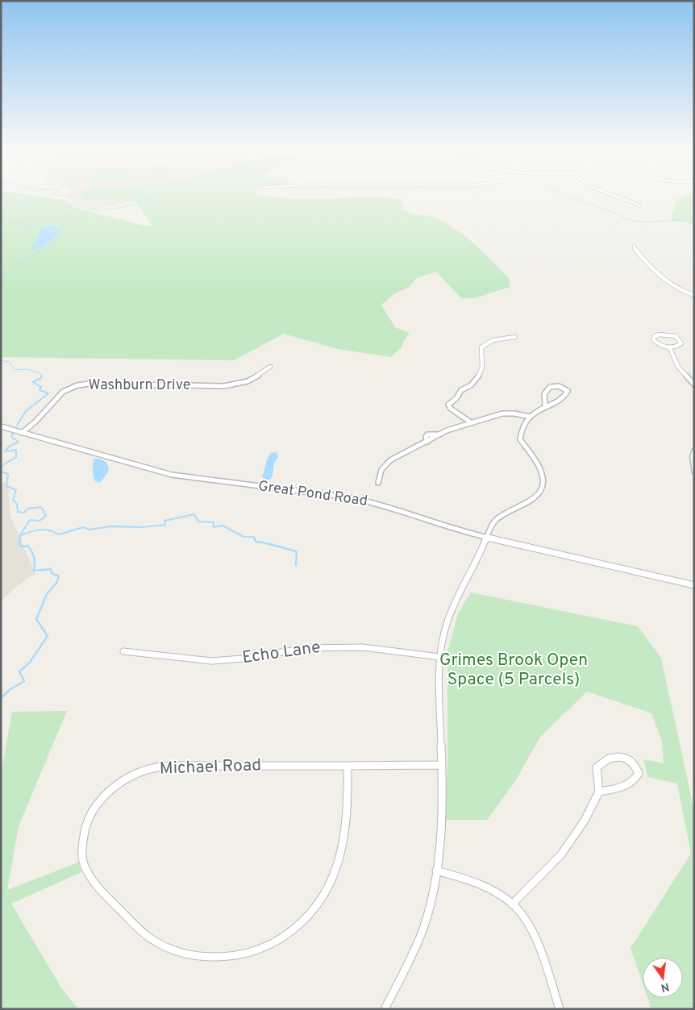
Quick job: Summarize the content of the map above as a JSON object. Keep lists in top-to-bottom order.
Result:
{
  "streets": {
    "street": [
      "Washburn Drive",
      "Great Pond Road",
      "Echo Lane",
      "Michael Road"
    ]
  },
  "crossings": [
    ["Washburn Drive", "Great Pond Road"]
  ],
  "parks": ["Grimes Brook Open Space (5 Parcels)"],
  "north": "bottom"
}
